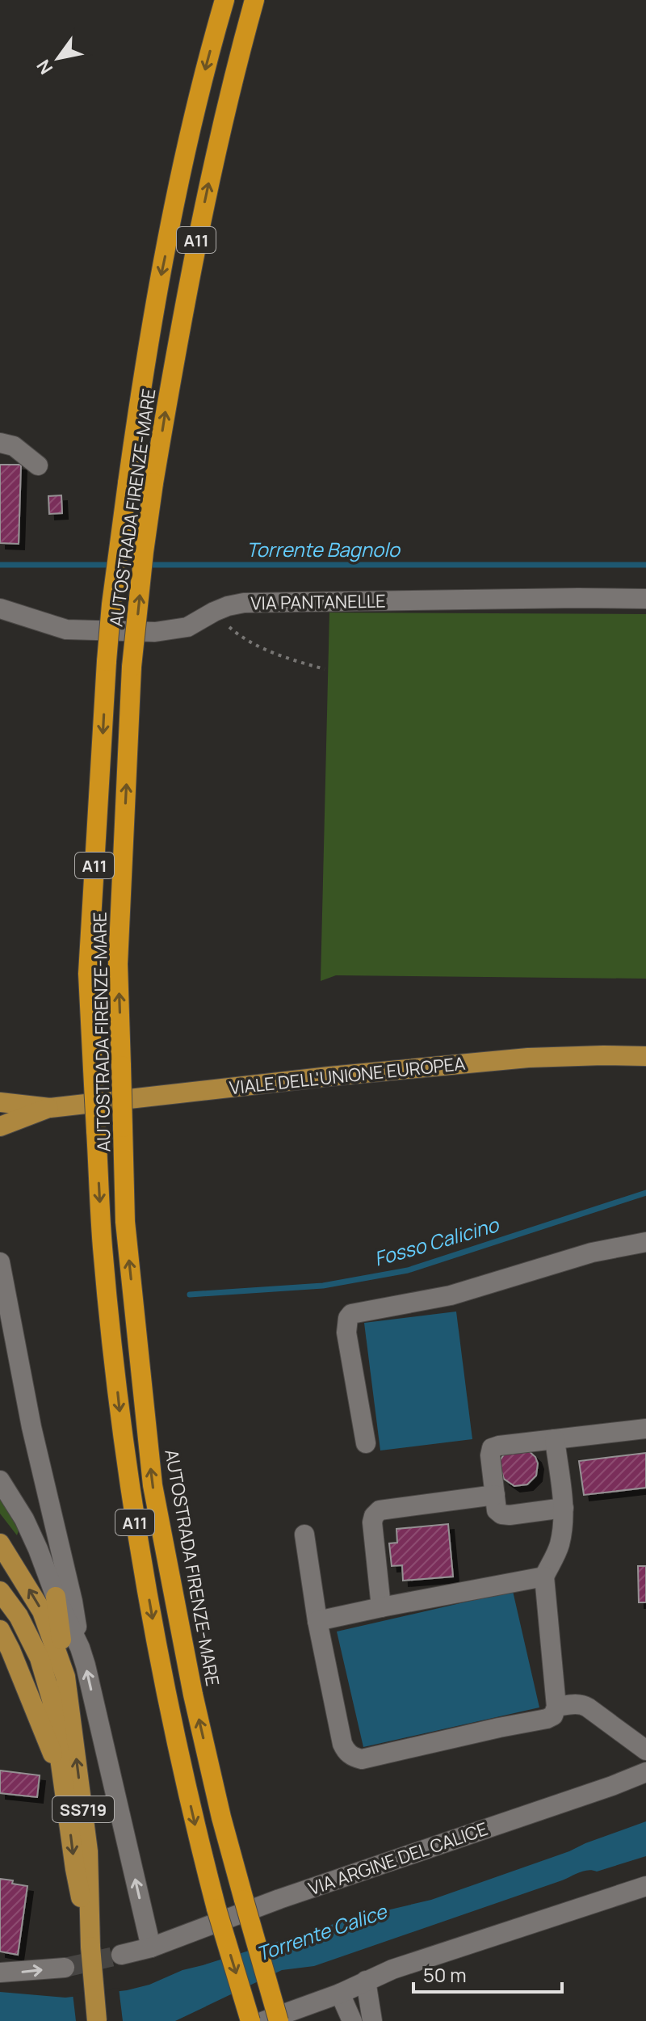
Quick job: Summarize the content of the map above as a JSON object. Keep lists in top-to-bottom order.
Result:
{
  "streets": {
    "highway": ["A11", "AUTOSTRADA FIRENZE-MARE"],
    "main road": ["VIALE DELL'UNIONE EUROPEA", "SS719"],
    "street": ["VIA PANTANELLE", "VIA ARGINE DEL CALICE"]
  },
  "water": ["Torrente Bagnolo", "Fosso Calicino", "Torrente Calice"],
  "scale_bar": "50 m",
  "north": "bottom left"
}
